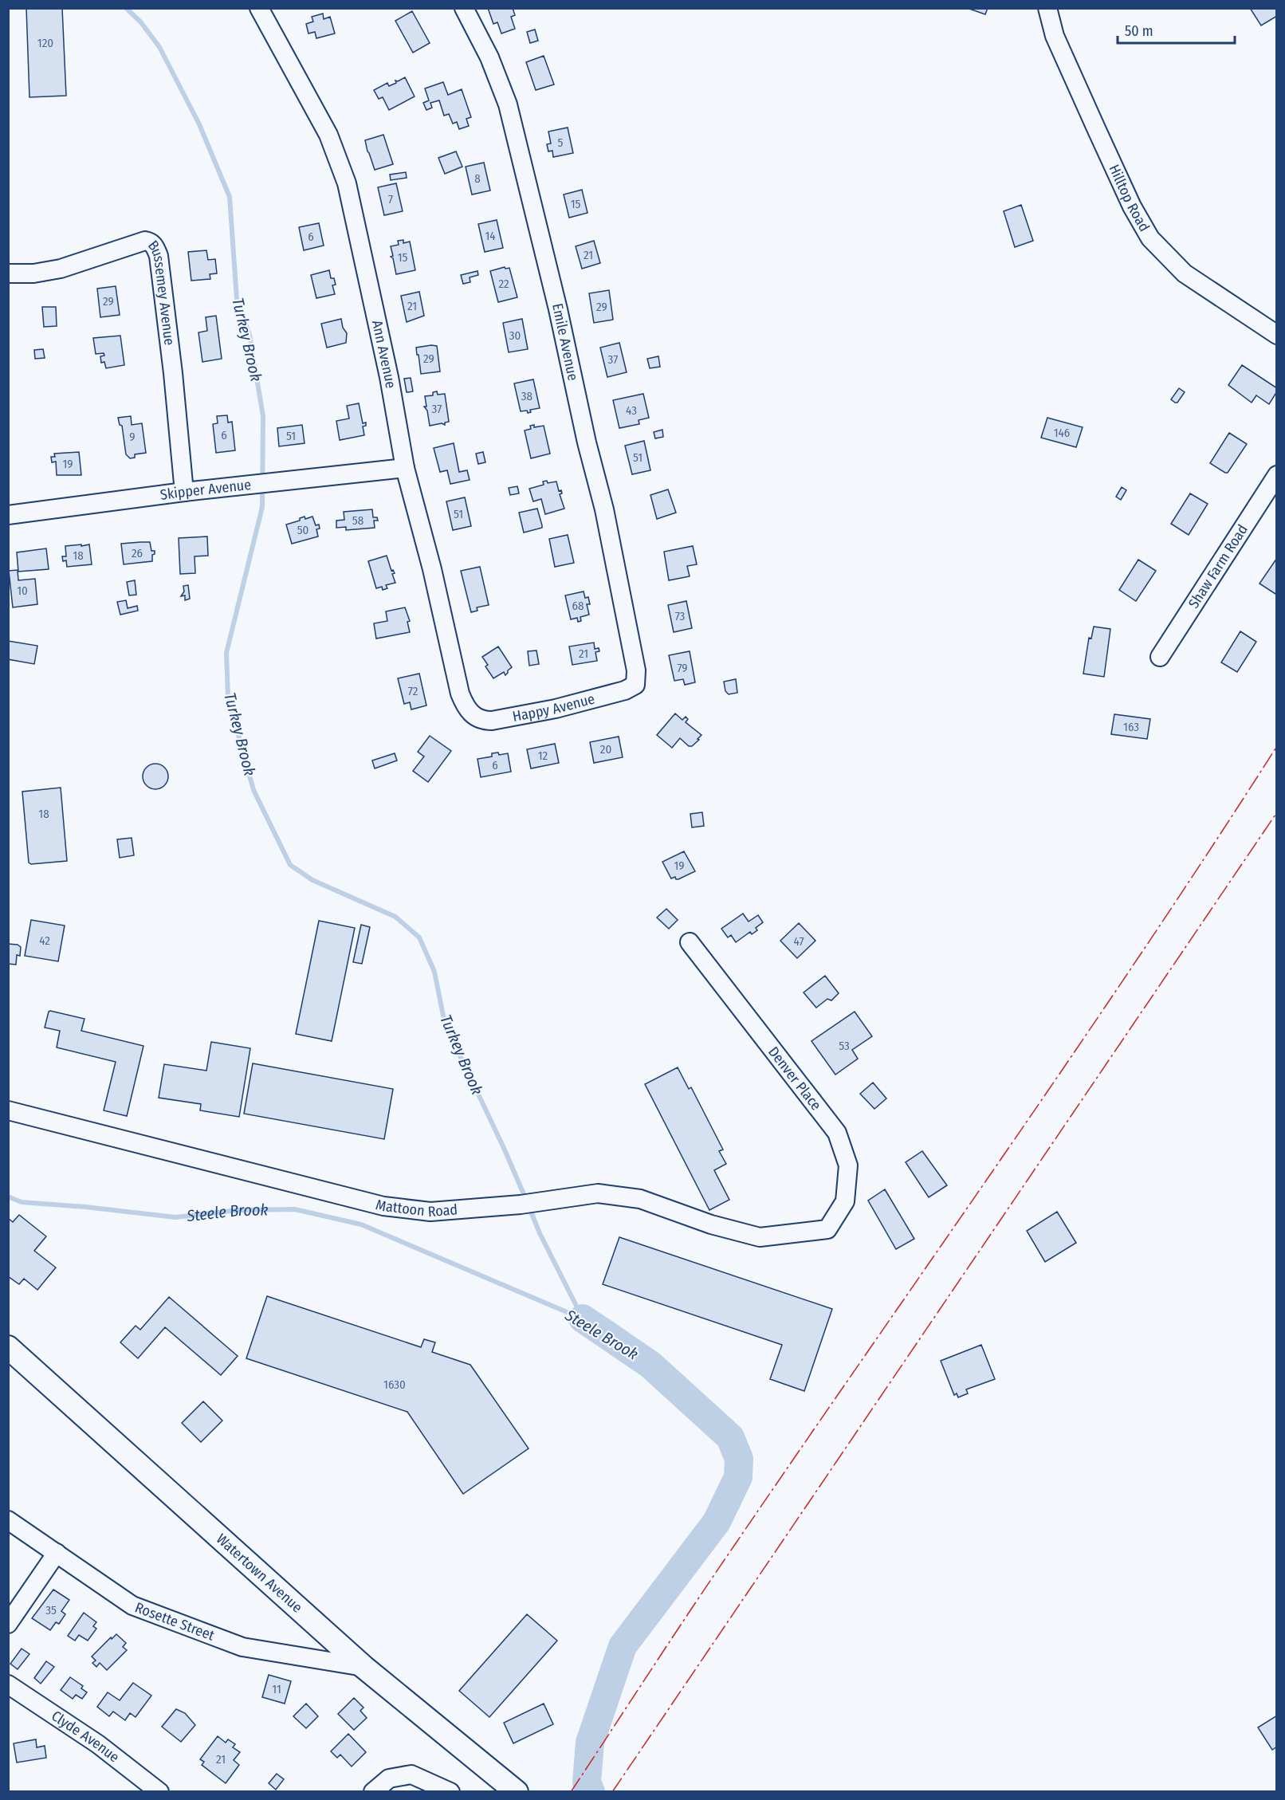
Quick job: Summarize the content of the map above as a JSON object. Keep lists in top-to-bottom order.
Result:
{
  "streets": {
    "main road": ["Watertown Avenue"],
    "street": [
      "Hilltop Road",
      "Bussemey Avenue",
      "Emile Avenue",
      "Ann Avenue",
      "Skipper Avenue",
      "Shaw Farm Road",
      "Happy Avenue",
      "Denver Place",
      "Mattoon Road",
      "Rosette Street",
      "Clyde Avenue"
    ]
  },
  "crossings": [
    ["Bussemey Avenue", "Skipper Avenue"],
    ["Emile Avenue", "Happy Avenue"],
    ["Ann Avenue", "Skipper Avenue"],
    ["Ann Avenue", "Happy Avenue"],
    ["Denver Place", "Mattoon Road"],
    ["Watertown Avenue", "Rosette Street"]
  ],
  "water": ["Turkey Brook", "Steele Brook"],
  "house_numbers": [
    "120",
    "5",
    "8",
    "7",
    "15",
    "14",
    "6",
    "21",
    "15",
    "22",
    "29",
    "21",
    "29",
    "30",
    "29",
    "37",
    "38",
    "37",
    "43",
    "146",
    "6",
    "51",
    "9",
    "51",
    "19",
    "51",
    "58",
    "50",
    "26",
    "18",
    "10",
    "68",
    "73",
    "21",
    "79",
    "72",
    "163",
    "20",
    "12",
    "6",
    "18",
    "19",
    "42",
    "47",
    "53",
    "1630",
    "35",
    "11",
    "21"
  ],
  "scale_bar": "50 m"
}
